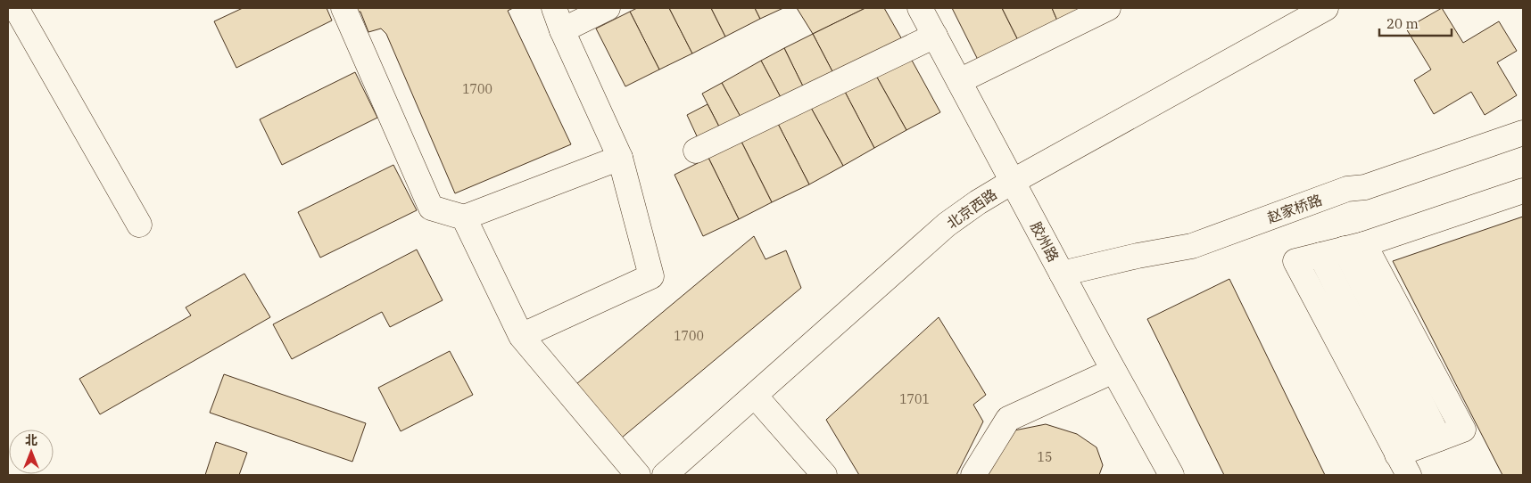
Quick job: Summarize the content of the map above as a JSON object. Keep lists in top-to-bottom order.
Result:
{
  "streets": {
    "street": ["北京西路", "赵家桥路", "胶州路"]
  },
  "crossings": [
    ["北京西路", "胶州路"],
    ["赵家桥路", "胶州路"]
  ],
  "house_numbers": [
    "1700",
    "1700",
    "1701",
    "15"
  ],
  "scale_bar": "20 m",
  "north": "top"
}
